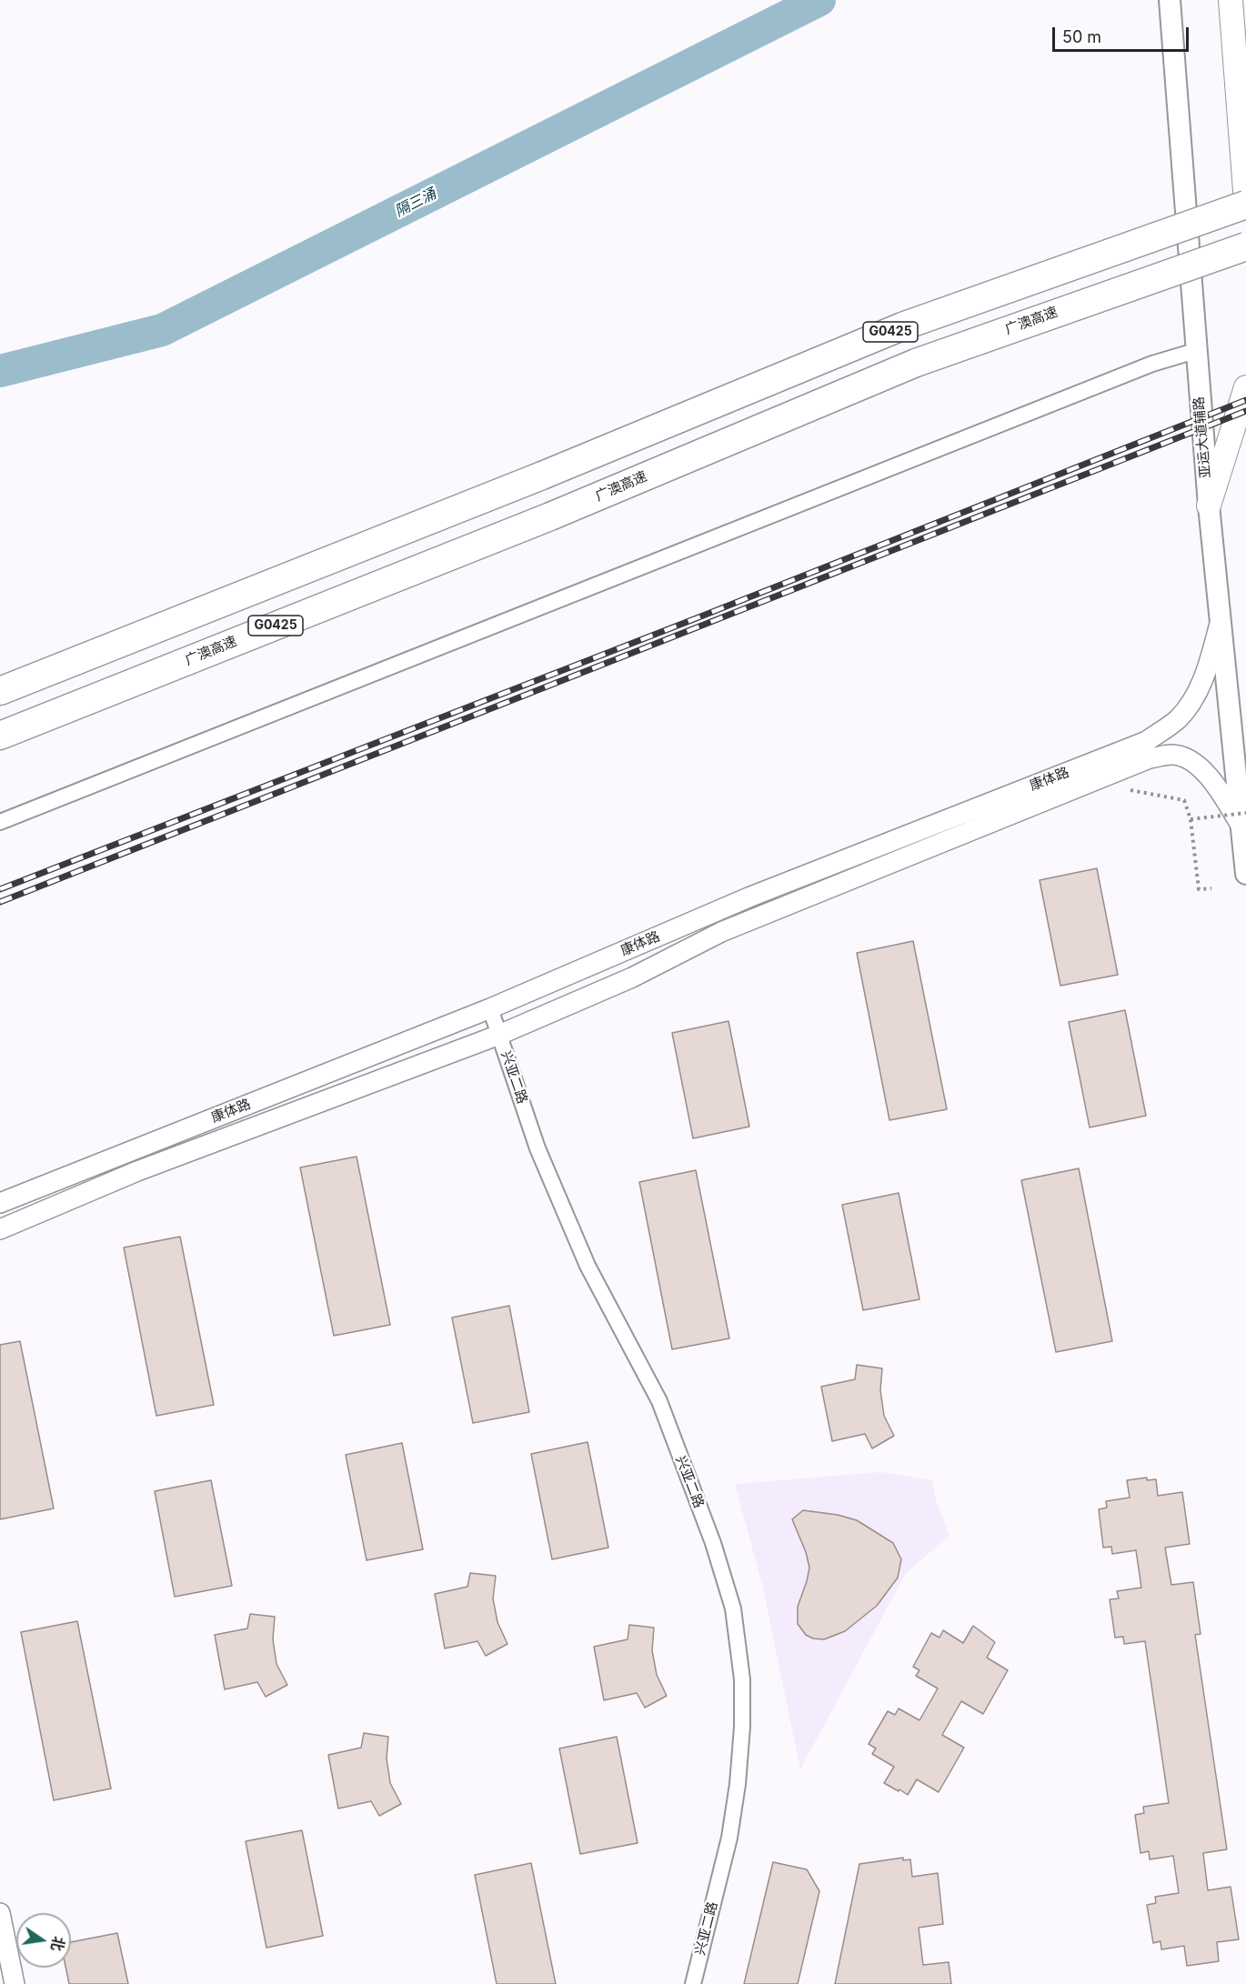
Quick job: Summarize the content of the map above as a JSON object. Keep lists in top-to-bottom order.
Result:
{
  "streets": {
    "highway": ["广澳高速", "G0425"],
    "main road": ["亚运大道辅路"],
    "street": ["康体路", "兴亚二路"]
  },
  "crossings": [
    ["亚运大道辅路", "康体路"],
    ["康体路", "兴亚二路"]
  ],
  "water": ["隔三涌"],
  "scale_bar": "50 m",
  "north": "right"
}
